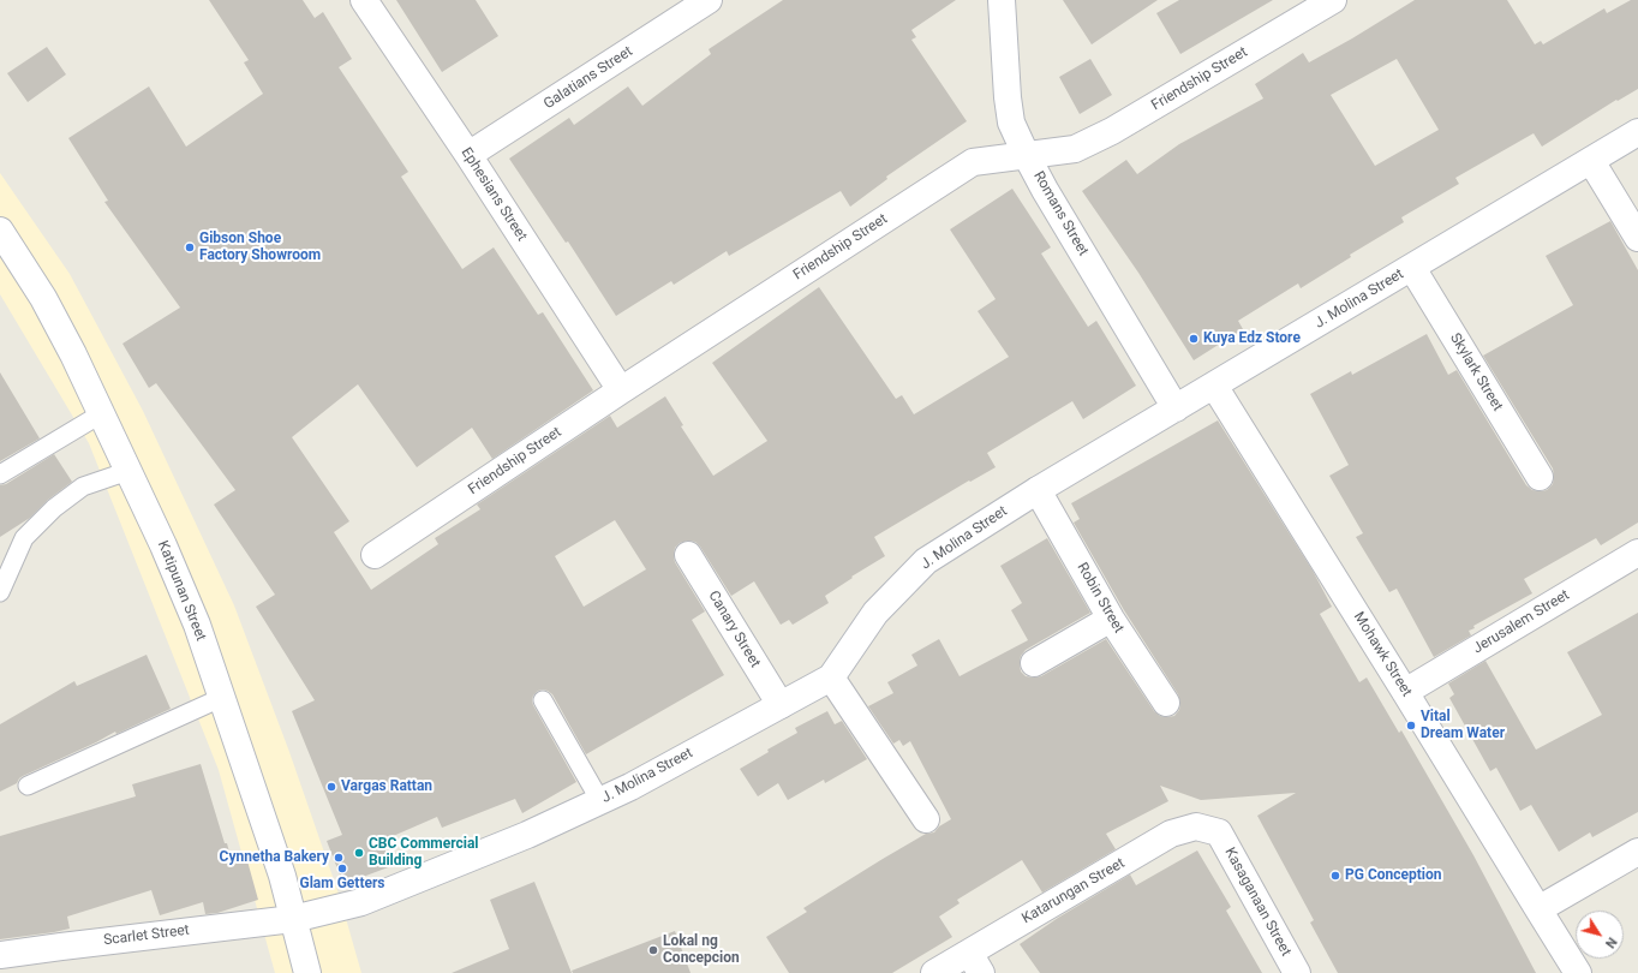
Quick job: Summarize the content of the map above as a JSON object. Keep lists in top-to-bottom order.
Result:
{
  "streets": {
    "street": [
      "Galatians Street",
      "Friendship Street",
      "Ephesians Street",
      "Romans Street",
      "J. Molina Street",
      "Skylark Street",
      "Katipunan Street",
      "Robin Street",
      "Jerusalem Street",
      "Canary Street",
      "Mohawk Street",
      "Katarungan Street",
      "Kasaganaan Street",
      "Scarlet Street"
    ]
  },
  "crossings": [
    ["Galatians Street", "Ephesians Street"],
    ["Friendship Street", "Ephesians Street"],
    ["Friendship Street", "Romans Street"],
    ["Romans Street", "J. Molina Street"],
    ["J. Molina Street", "Skylark Street"],
    ["J. Molina Street", "Katipunan Street"],
    ["J. Molina Street", "Robin Street"],
    ["J. Molina Street", "Canary Street"],
    ["J. Molina Street", "Mohawk Street"],
    ["J. Molina Street", "Scarlet Street"],
    ["Katipunan Street", "Scarlet Street"],
    ["Jerusalem Street", "Mohawk Street"],
    ["Katarungan Street", "Kasaganaan Street"]
  ],
  "places": [
    "Gibson Shoe Factory Showroom",
    "Kuya Edz Store",
    "Vital Dream Water",
    "Vargas Rattan",
    "CBC Commercial Building",
    "Cynnetha Bakery",
    "Glam Getters",
    "PG Conception",
    "Lokal ng Concepcion"
  ],
  "north": "bottom right"
}
